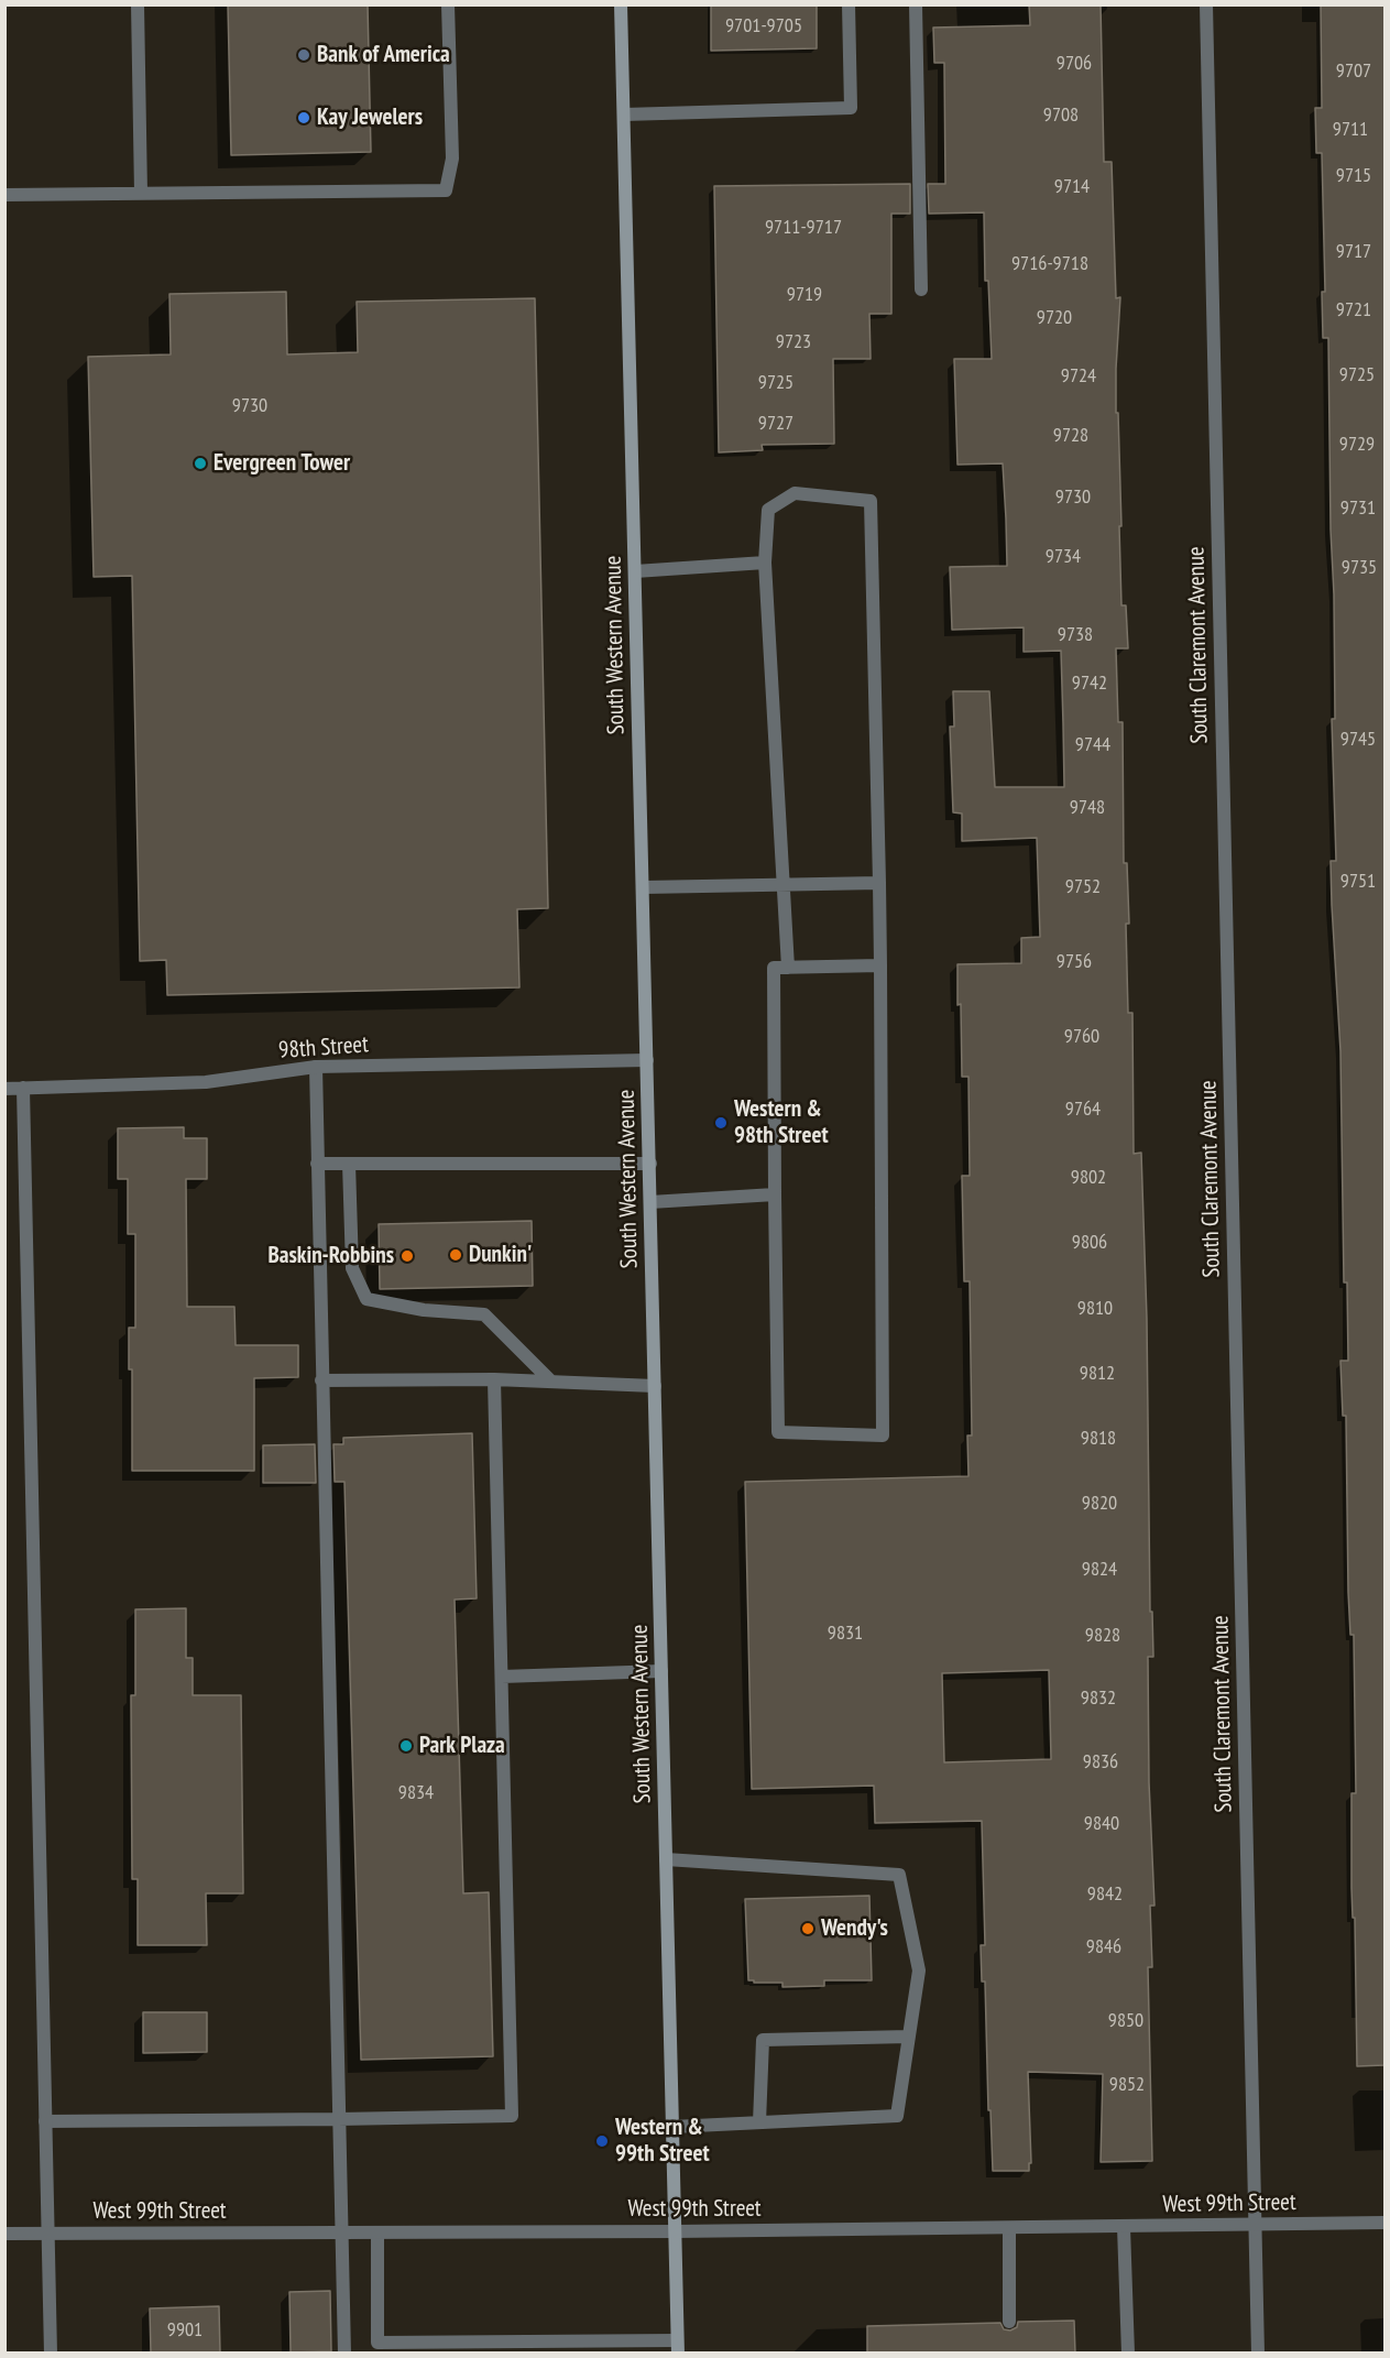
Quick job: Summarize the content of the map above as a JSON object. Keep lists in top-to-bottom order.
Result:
{
  "streets": {
    "main road": ["South Western Avenue"],
    "street": ["South Claremont Avenue", "98th Street", "West 99th Street"]
  },
  "crossings": [
    ["South Western Avenue", "98th Street"],
    ["South Western Avenue", "West 99th Street"],
    ["South Claremont Avenue", "West 99th Street"]
  ],
  "places": [
    "Bank of America",
    "Kay Jewelers",
    "Evergreen Tower",
    "Western & 98th Street",
    "Dunkin'",
    "Baskin-Robbins",
    "Park Plaza",
    "Wendy's",
    "Western & 99th Street"
  ],
  "house_numbers": [
    "9701-9705",
    "9706",
    "9707",
    "9708",
    "9711",
    "9715",
    "9714",
    "9711-9717",
    "9717",
    "9716-9718",
    "9719",
    "9721",
    "9720",
    "9723",
    "9725",
    "9724",
    "9725",
    "9730",
    "9727",
    "9728",
    "9729",
    "9730",
    "9731",
    "9734",
    "9735",
    "9738",
    "9742",
    "9745",
    "9744",
    "9748",
    "9751",
    "9752",
    "9756",
    "9760",
    "9764",
    "9802",
    "9806",
    "9810",
    "9812",
    "9818",
    "9820",
    "9824",
    "9831",
    "9828",
    "9832",
    "9836",
    "9834",
    "9840",
    "9842",
    "9846",
    "9850",
    "9852",
    "9901"
  ]
}
